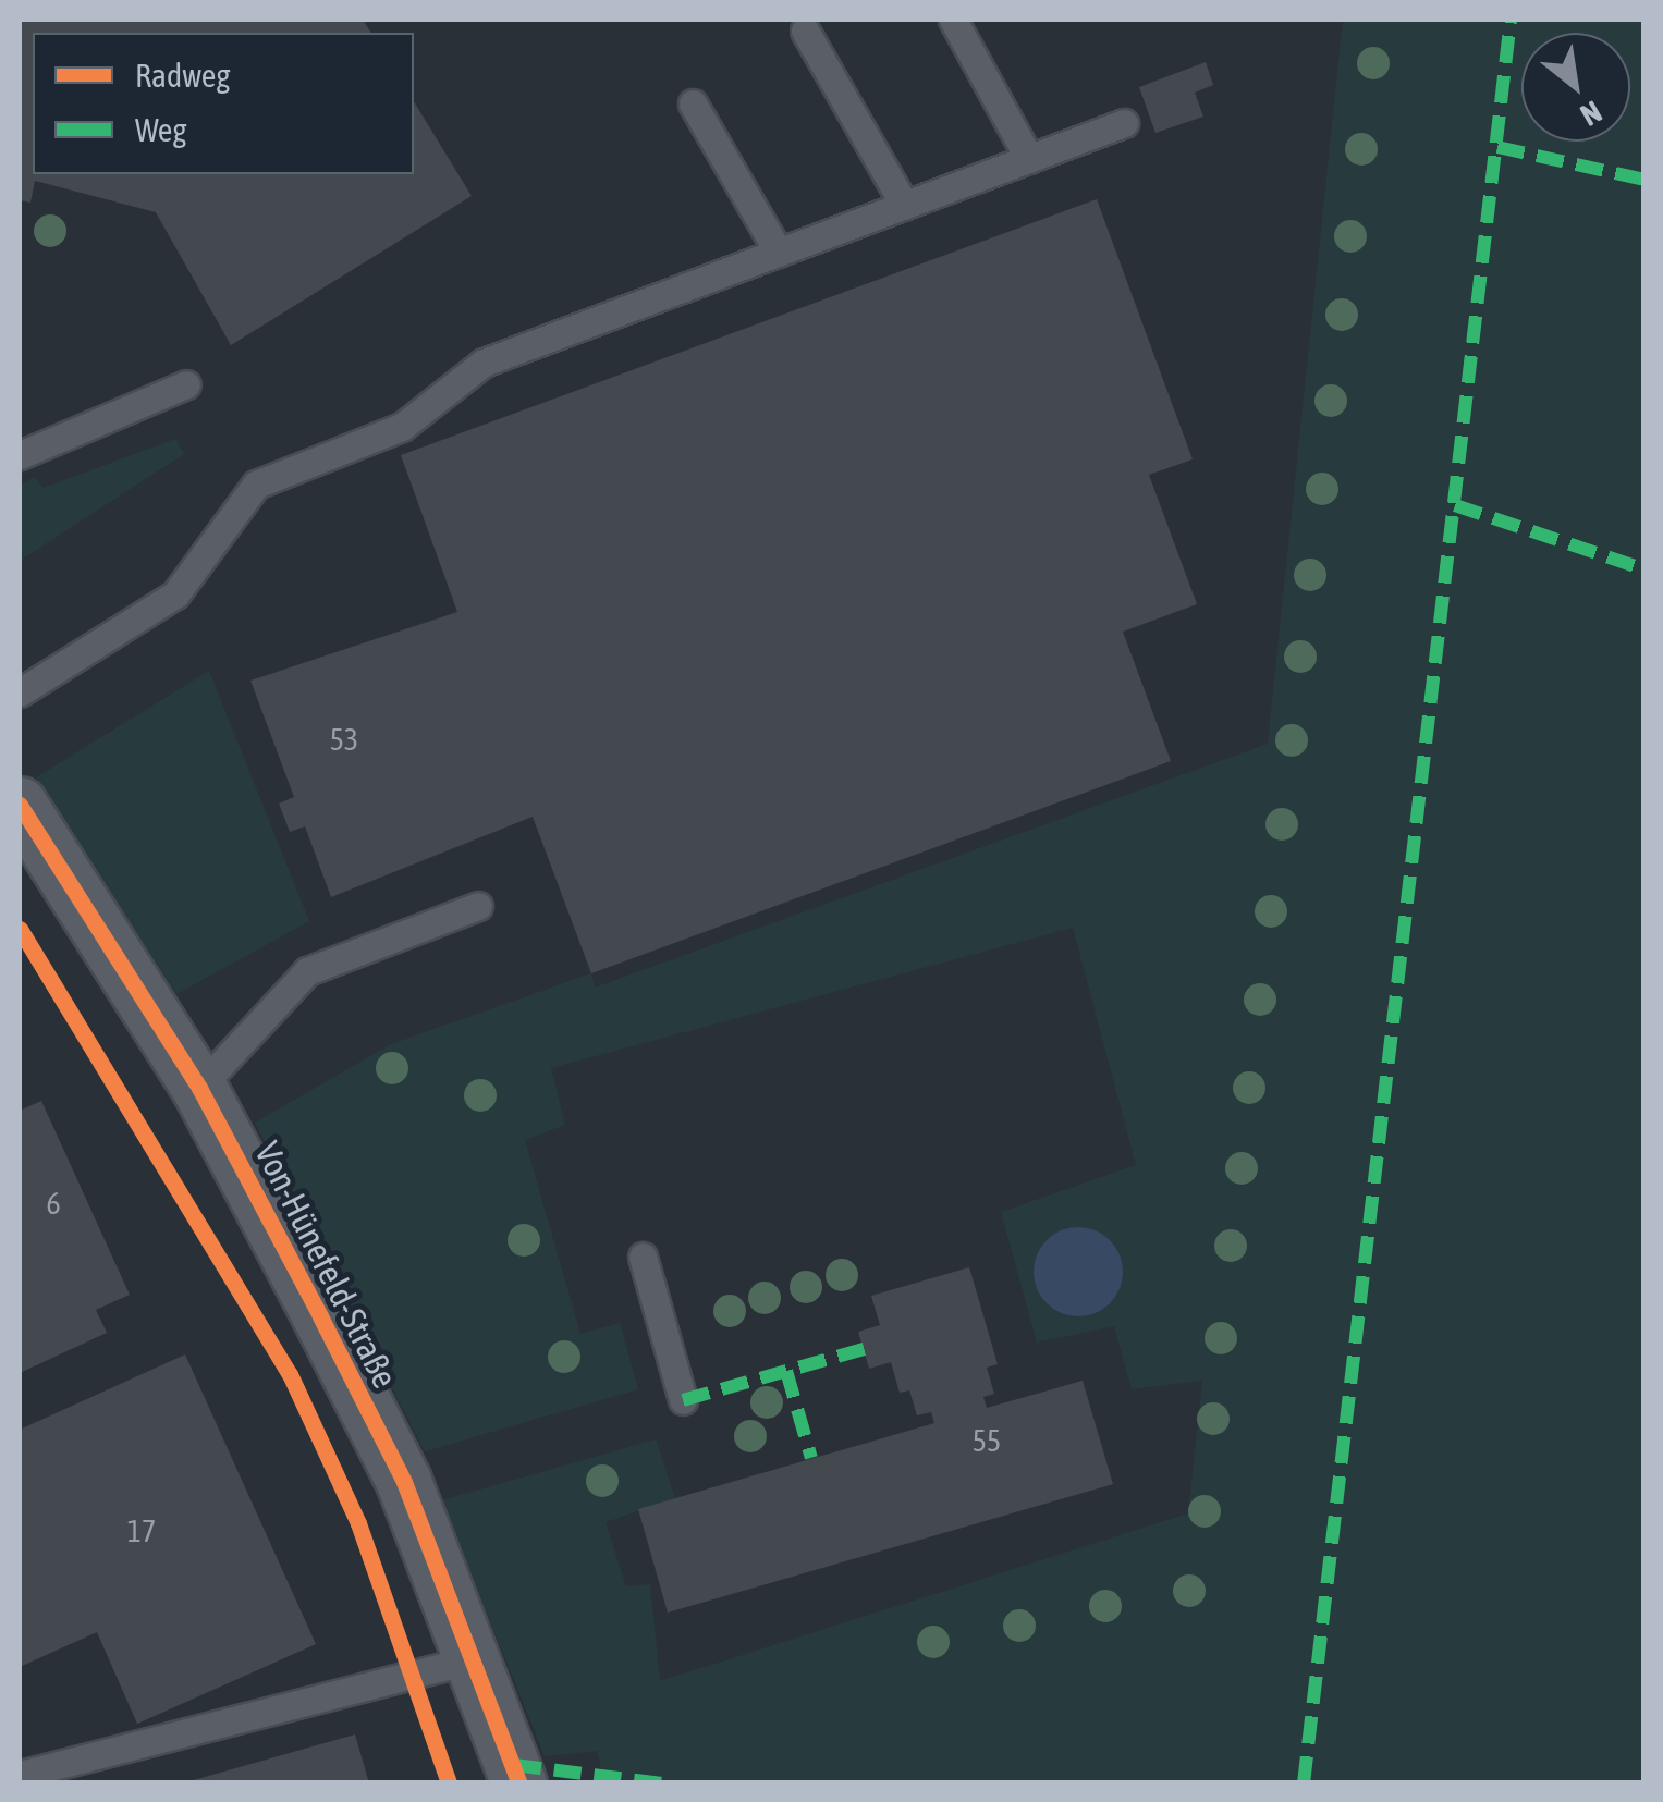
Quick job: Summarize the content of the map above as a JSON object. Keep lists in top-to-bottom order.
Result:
{
  "streets": {
    "street": ["Von-Hünefeld-Straße"]
  },
  "house_numbers": [
    "53",
    "6",
    "55",
    "17"
  ],
  "legend": ["Radweg", "Weg"],
  "north": "bottom right"
}
